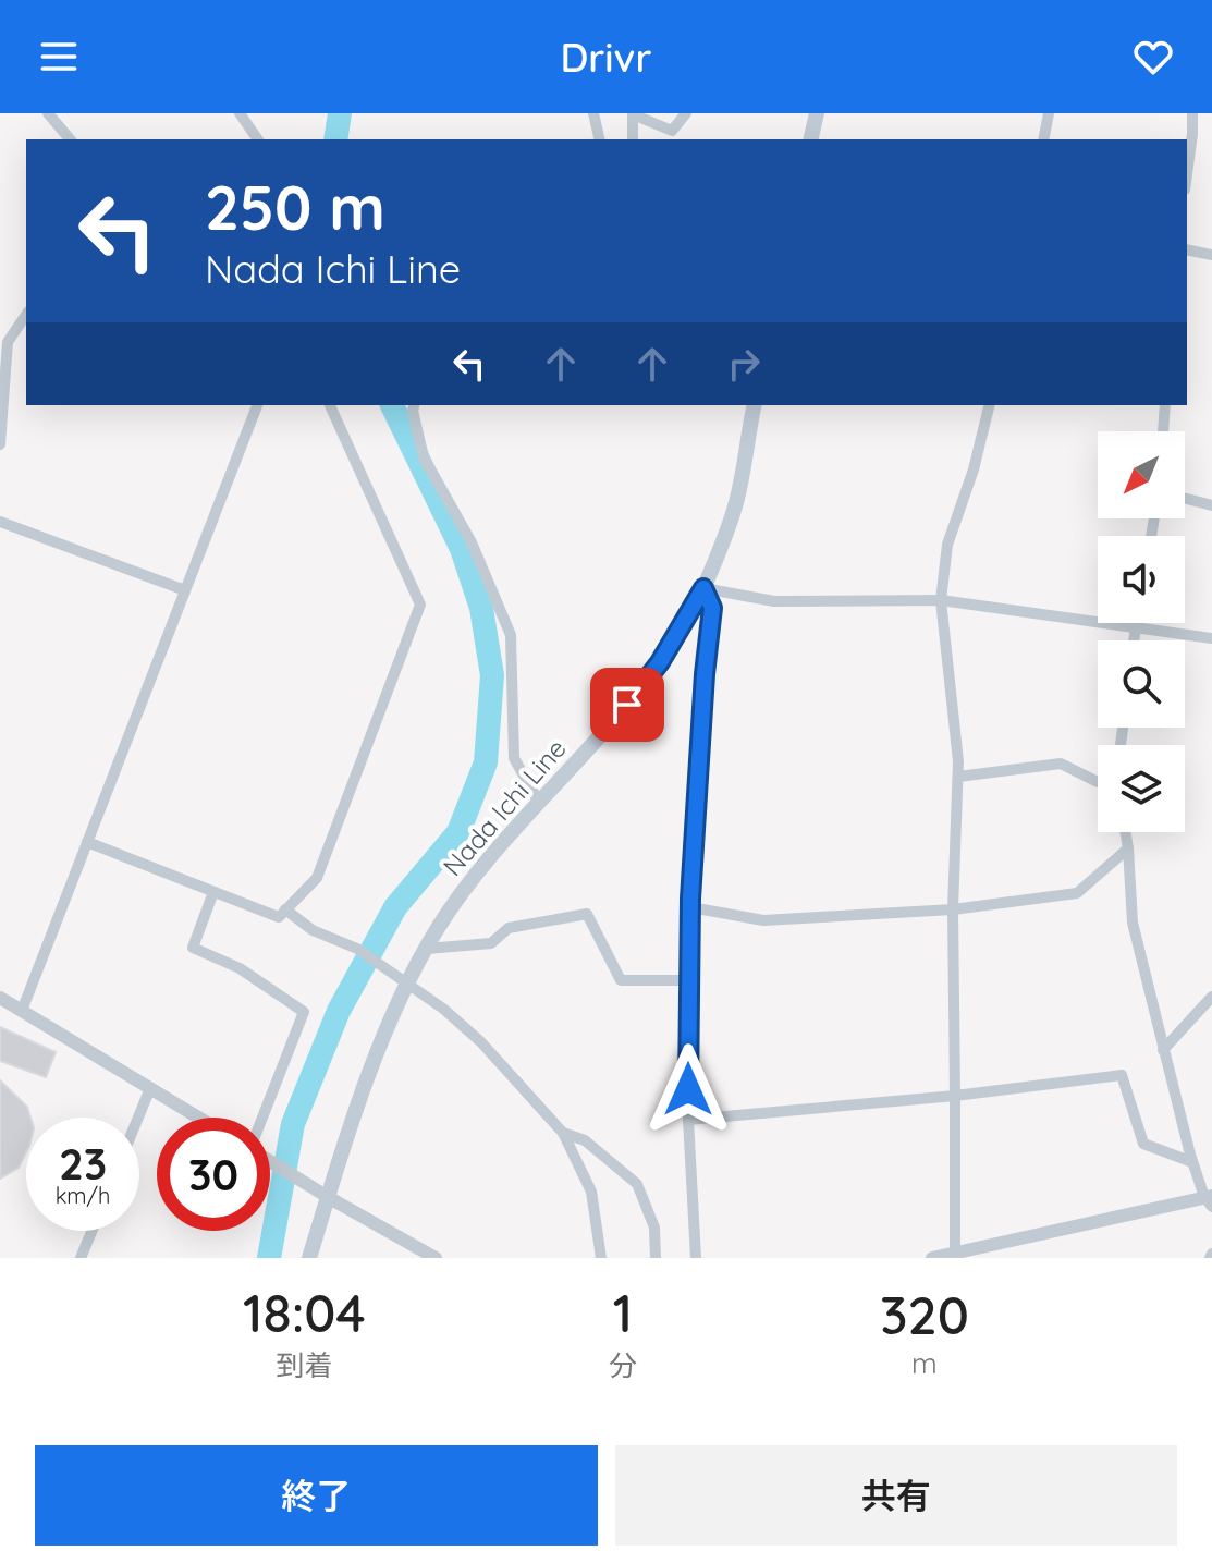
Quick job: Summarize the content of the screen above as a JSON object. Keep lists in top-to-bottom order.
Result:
{
  "streets": {
    "main road": ["Nada Ichi Line"]
  },
  "north": "bottom left",
  "page": {
    "header": "Drivr",
    "turn": ["250 m", "Nada Ichi Line"],
    "speed": "23 km/h",
    "limit": "30",
    "eta": [
      "18:04",
      "到着",
      "1",
      "分",
      "320",
      "m"
    ],
    "buttons": ["終了", "共有"]
  }
}
